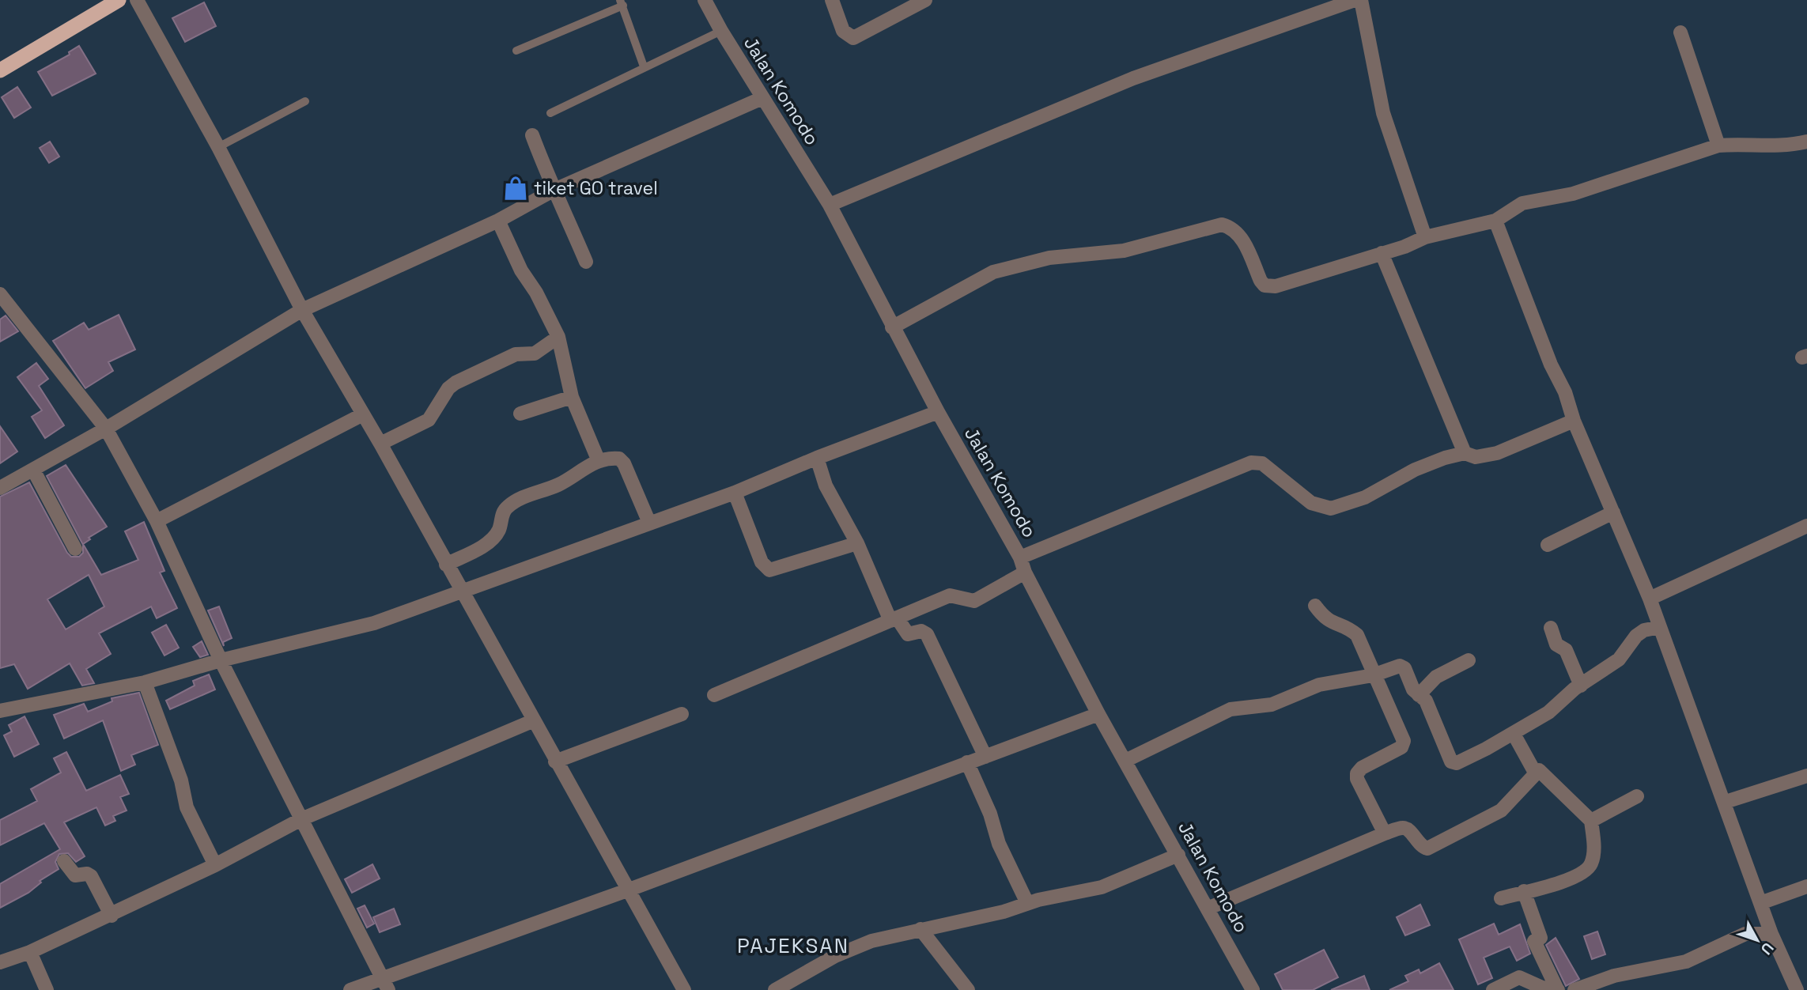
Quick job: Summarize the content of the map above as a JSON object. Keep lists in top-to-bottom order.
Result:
{
  "streets": {
    "street": ["Jalan Komodo"]
  },
  "districts": ["PAJEKSAN"],
  "places": {
    "shop": ["tiket GO travel"]
  },
  "north": "bottom right"
}
